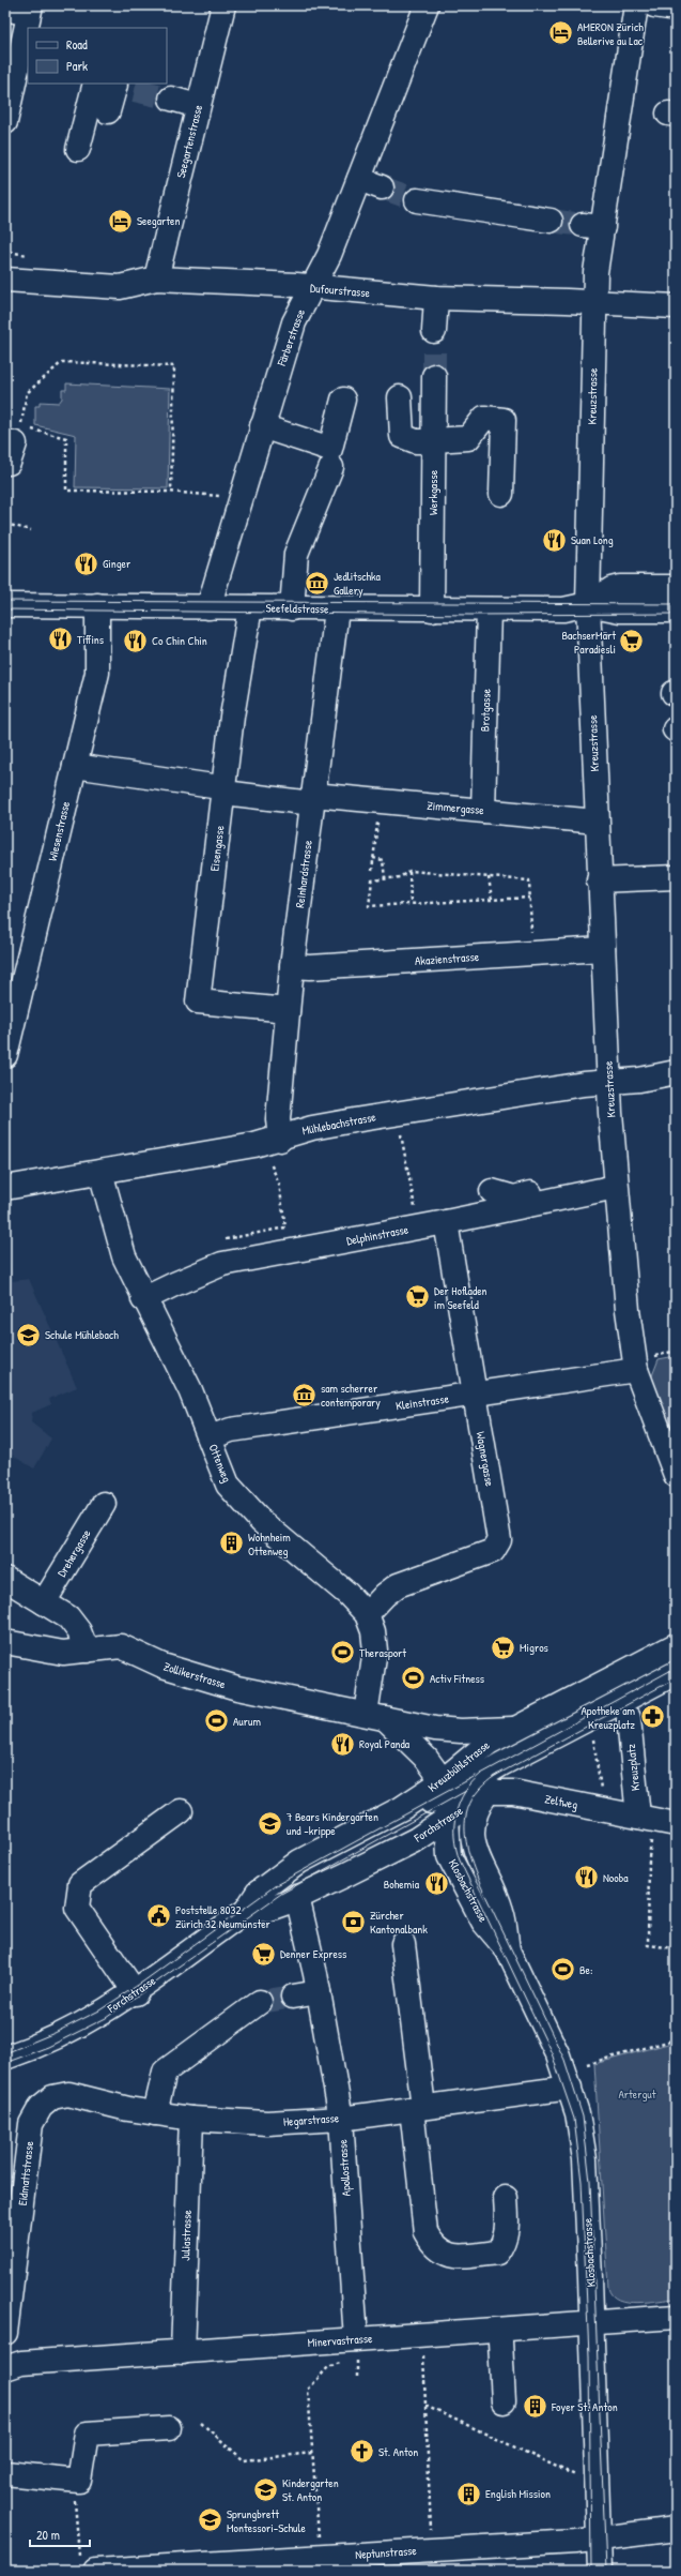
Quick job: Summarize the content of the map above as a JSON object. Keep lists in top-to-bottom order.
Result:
{
  "streets": {
    "street": [
      "Seegartenstrasse",
      "Dufourstrasse",
      "Färberstrasse",
      "Kreuzstrasse",
      "Werkgasse",
      "Seefeldstrasse",
      "Brotgasse",
      "Zimmergasse",
      "Wiesenstrasse",
      "Eisengasse",
      "Reinhardstrasse",
      "Akazienstrasse",
      "Mühlebachstrasse",
      "Delphinstrasse",
      "Kleinstrasse",
      "Wagnergasse",
      "Ottenweg",
      "Drehergasse",
      "Zollikerstrasse",
      "Kreuzbühlstrasse",
      "Kreuzplatz",
      "Zeltweg",
      "Forchstrasse",
      "Klosbachstrasse",
      "Hegarstrasse",
      "Apollostrasse",
      "Eidmattstrasse",
      "Juliastrasse",
      "Minervastrasse",
      "Neptunstrasse"
    ]
  },
  "crossings": [
    ["Seegartenstrasse", "Dufourstrasse"],
    ["Dufourstrasse", "Färberstrasse"],
    ["Dufourstrasse", "Kreuzstrasse"],
    ["Färberstrasse", "Seefeldstrasse"],
    ["Kreuzstrasse", "Seefeldstrasse"],
    ["Kreuzstrasse", "Zimmergasse"],
    ["Kreuzstrasse", "Akazienstrasse"],
    ["Kreuzstrasse", "Mühlebachstrasse"],
    ["Kreuzstrasse", "Delphinstrasse"],
    ["Kreuzstrasse", "Kleinstrasse"],
    ["Werkgasse", "Seefeldstrasse"],
    ["Seefeldstrasse", "Brotgasse"],
    ["Seefeldstrasse", "Wiesenstrasse"],
    ["Seefeldstrasse", "Eisengasse"],
    ["Seefeldstrasse", "Reinhardstrasse"],
    ["Brotgasse", "Zimmergasse"],
    ["Zimmergasse", "Wiesenstrasse"],
    ["Zimmergasse", "Eisengasse"],
    ["Zimmergasse", "Reinhardstrasse"],
    ["Eisengasse", "Reinhardstrasse"],
    ["Reinhardstrasse", "Akazienstrasse"],
    ["Reinhardstrasse", "Mühlebachstrasse"],
    ["Mühlebachstrasse", "Ottenweg"],
    ["Delphinstrasse", "Wagnergasse"],
    ["Delphinstrasse", "Ottenweg"],
    ["Kleinstrasse", "Wagnergasse"],
    ["Kleinstrasse", "Ottenweg"],
    ["Wagnergasse", "Ottenweg"],
    ["Ottenweg", "Zollikerstrasse"],
    ["Zollikerstrasse", "Kreuzbühlstrasse"],
    ["Kreuzbühlstrasse", "Zeltweg"],
    ["Kreuzbühlstrasse", "Forchstrasse"],
    ["Kreuzbühlstrasse", "Klosbachstrasse"],
    ["Kreuzplatz", "Zeltweg"],
    ["Zeltweg", "Forchstrasse"],
    ["Zeltweg", "Klosbachstrasse"],
    ["Forchstrasse", "Klosbachstrasse"],
    ["Forchstrasse", "Apollostrasse"],
    ["Klosbachstrasse", "Hegarstrasse"],
    ["Klosbachstrasse", "Minervastrasse"],
    ["Klosbachstrasse", "Neptunstrasse"],
    ["Hegarstrasse", "Apollostrasse"],
    ["Hegarstrasse", "Eidmattstrasse"],
    ["Hegarstrasse", "Juliastrasse"],
    ["Apollostrasse", "Minervastrasse"],
    ["Juliastrasse", "Minervastrasse"]
  ],
  "parks": ["Artergut"],
  "places": {
    "hotel": ["AMERON Zürich Bellerive au Lac", "Seegarten"],
    "restaurant": [
      "Suan Long",
      "Ginger",
      "Tiffins",
      "Co Chin Chin",
      "Royal Panda",
      "Nooba",
      "Bohemia"
    ],
    "museum": ["Jedlitschka Gallery", "sam scherrer contemporary"],
    "supermarket": [
      "BachserMärt Paradiesli",
      "Der Hofladen im Seefeld",
      "Migros",
      "Denner Express"
    ],
    "school or university": [
      "Schule Mühlebach",
      "7 Bears Kindergarten und -krippe",
      "Kindergarten St. Anton",
      "Sprungbrett Montessori-Schule"
    ],
    "building": ["Wohnheim Ottenweg", "Foyer St. Anton", "English Mission"],
    "sports": [
      "Therasport",
      "Activ Fitness",
      "Aurum",
      "Be:"
    ],
    "pharmacy": ["Apotheke am Kreuzplatz"],
    "public building": ["Poststelle 8032 Zürich 32 Neumünster"],
    "bank": ["Zürcher Kantonalbank"],
    "church": ["St. Anton"]
  },
  "legend": ["Road", "Park"],
  "scale_bar": "20 m"
}
